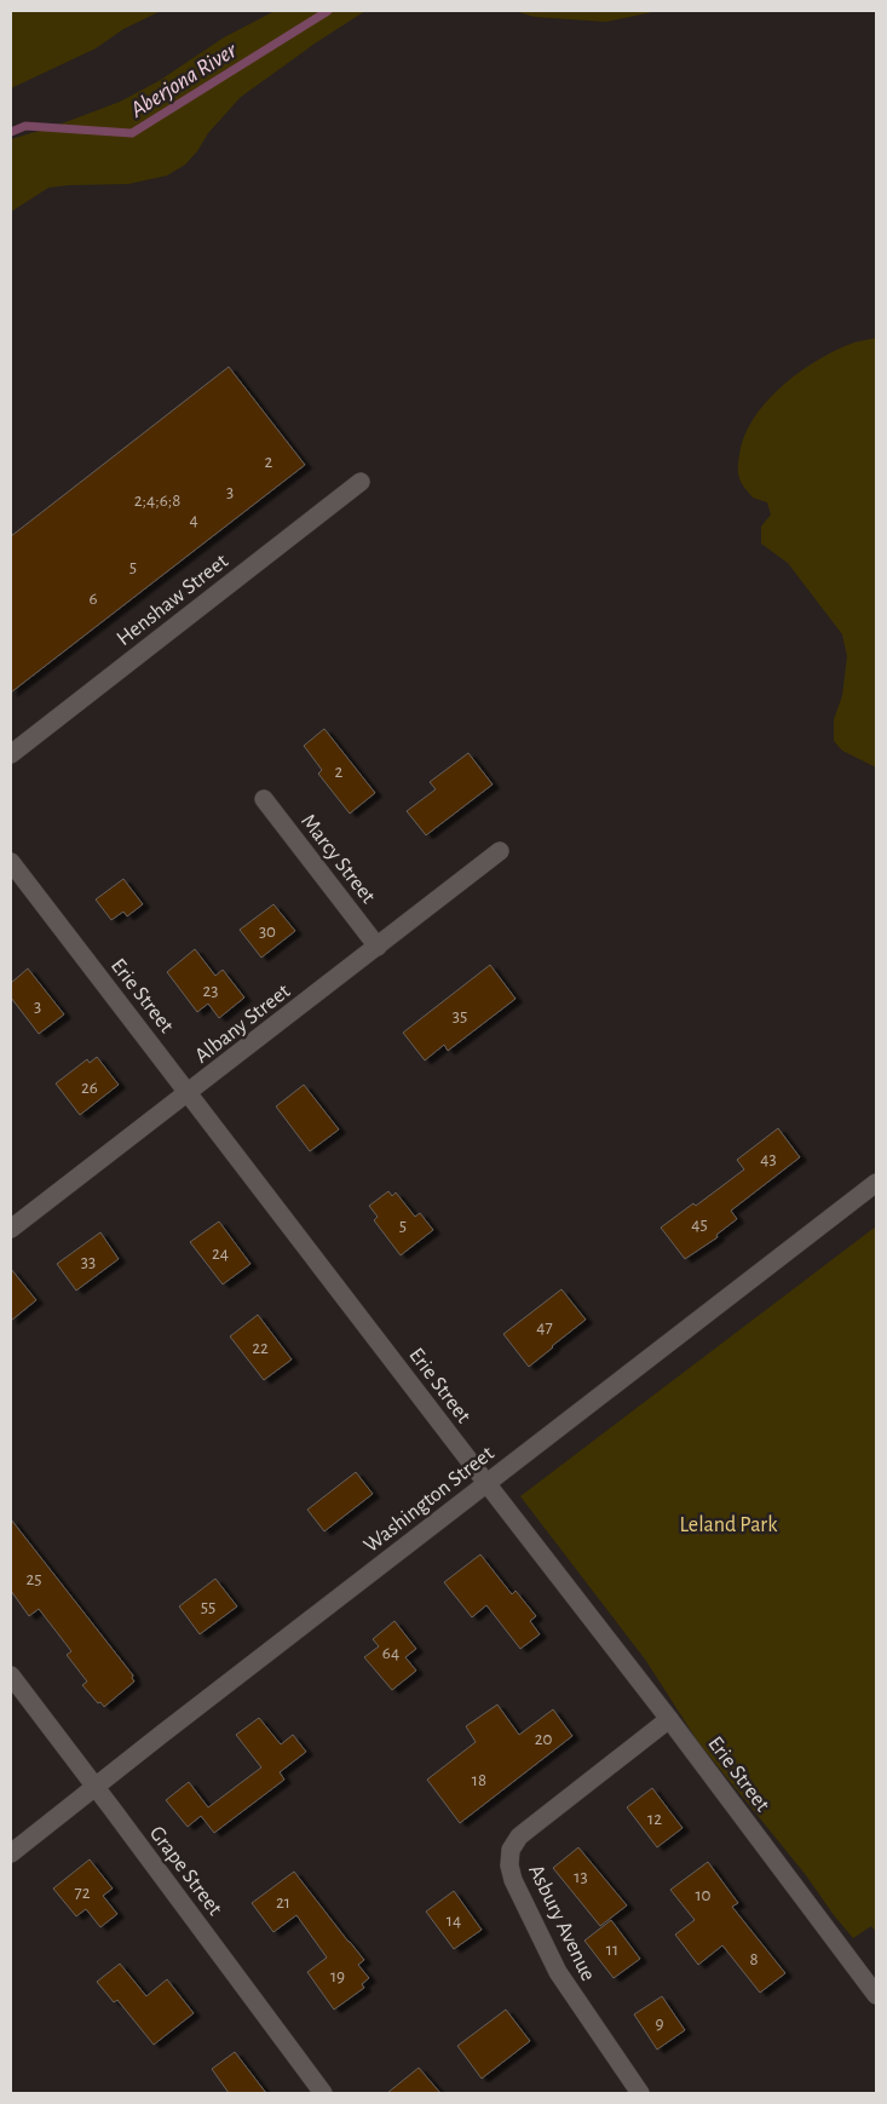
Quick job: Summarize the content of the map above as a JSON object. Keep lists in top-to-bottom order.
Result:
{
  "streets": {
    "street": [
      "Henshaw Street",
      "Marcy Street",
      "Erie Street",
      "Albany Street",
      "Washington Street",
      "Grape Street",
      "Asbury Avenue"
    ]
  },
  "crossings": [
    ["Marcy Street", "Albany Street"],
    ["Erie Street", "Albany Street"],
    ["Erie Street", "Washington Street"],
    ["Erie Street", "Asbury Avenue"],
    ["Washington Street", "Grape Street"]
  ],
  "water": ["Aberjona River"],
  "parks": ["Leland Park"],
  "house_numbers": [
    "2",
    "3",
    "2;4;6;8",
    "4",
    "5",
    "6",
    "2",
    "30",
    "23",
    "3",
    "35",
    "26",
    "43",
    "45",
    "5",
    "24",
    "33",
    "47",
    "22",
    "25",
    "55",
    "64",
    "20",
    "18",
    "12",
    "13",
    "72",
    "10",
    "21",
    "14",
    "11",
    "8",
    "19",
    "9"
  ]
}
